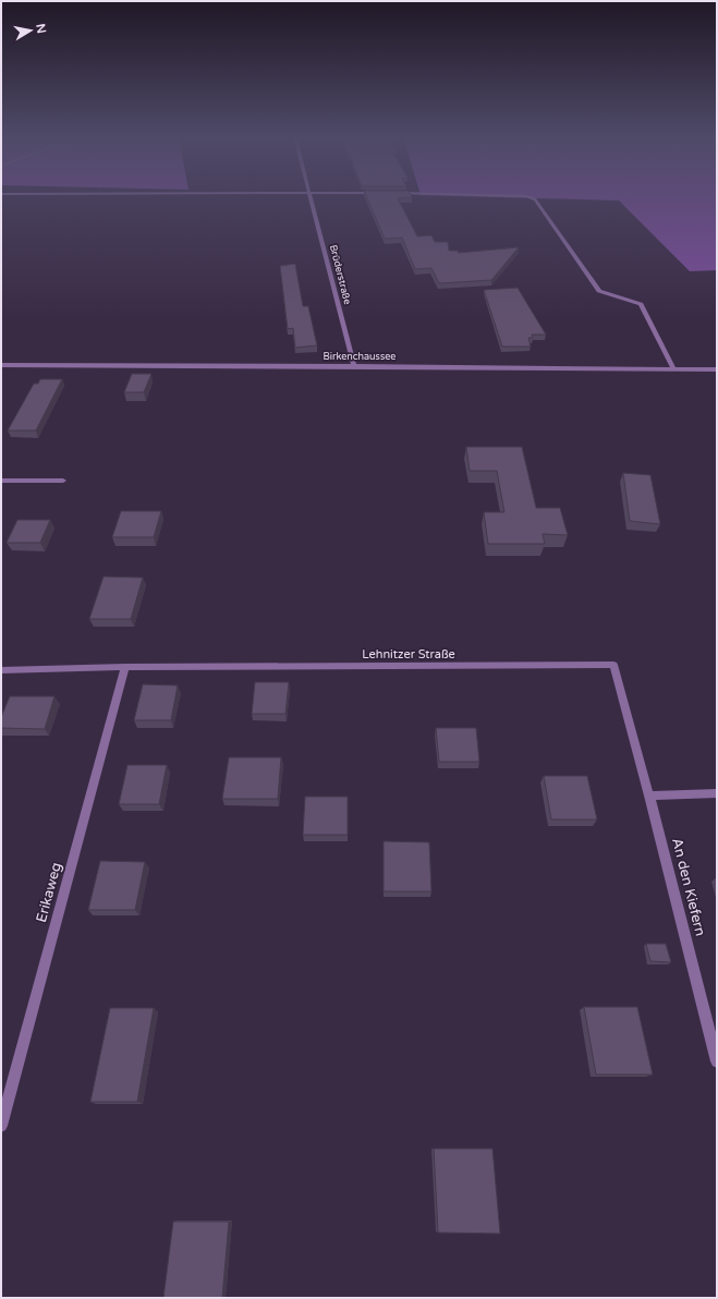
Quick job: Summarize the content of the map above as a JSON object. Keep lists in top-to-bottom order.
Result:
{
  "streets": {
    "street": [
      "Brüderstraße",
      "Birkenchaussee",
      "Lehnitzer Straße",
      "An den Kiefern",
      "Erikaweg"
    ]
  },
  "crossings": [
    ["Brüderstraße", "Birkenchaussee"],
    ["Lehnitzer Straße", "An den Kiefern"],
    ["Lehnitzer Straße", "Erikaweg"]
  ],
  "north": "right"
}
